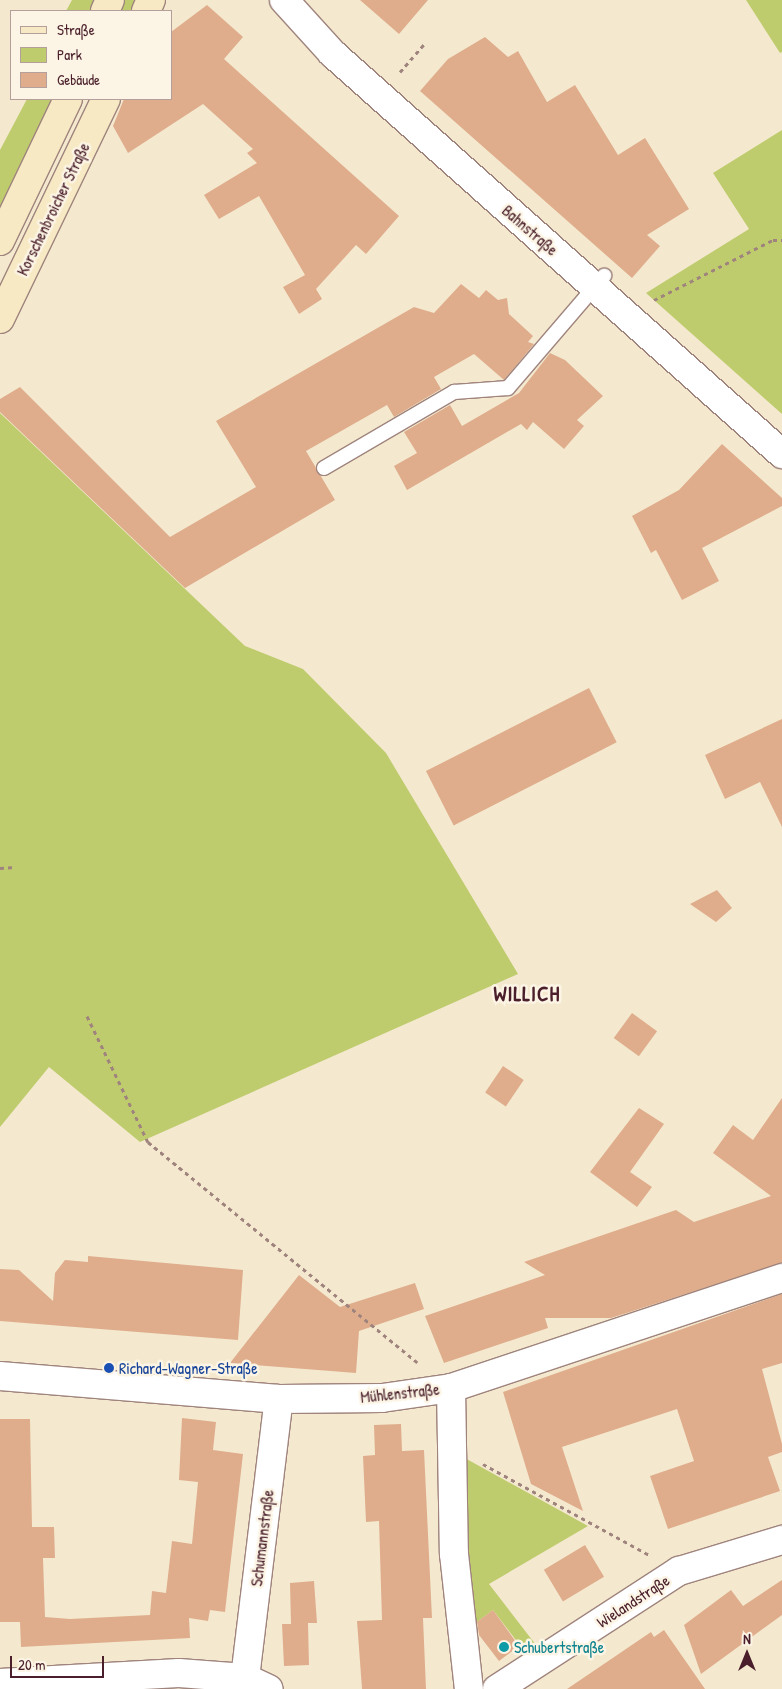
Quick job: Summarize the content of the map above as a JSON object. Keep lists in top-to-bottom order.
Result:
{
  "streets": {
    "main road": ["Korschenbroicher Straße"],
    "street": [
      "Bahnstraße",
      "Mühlenstraße",
      "Schumannstraße",
      "Wielandstraße"
    ]
  },
  "crossings": [
    ["Mühlenstraße", "Schumannstraße"]
  ],
  "districts": ["WILLICH"],
  "places": ["Richard-Wagner-Straße", "Schubertstraße"],
  "legend": ["Straße", "Park", "Gebäude"],
  "scale_bar": "20 m",
  "north": "top"
}
